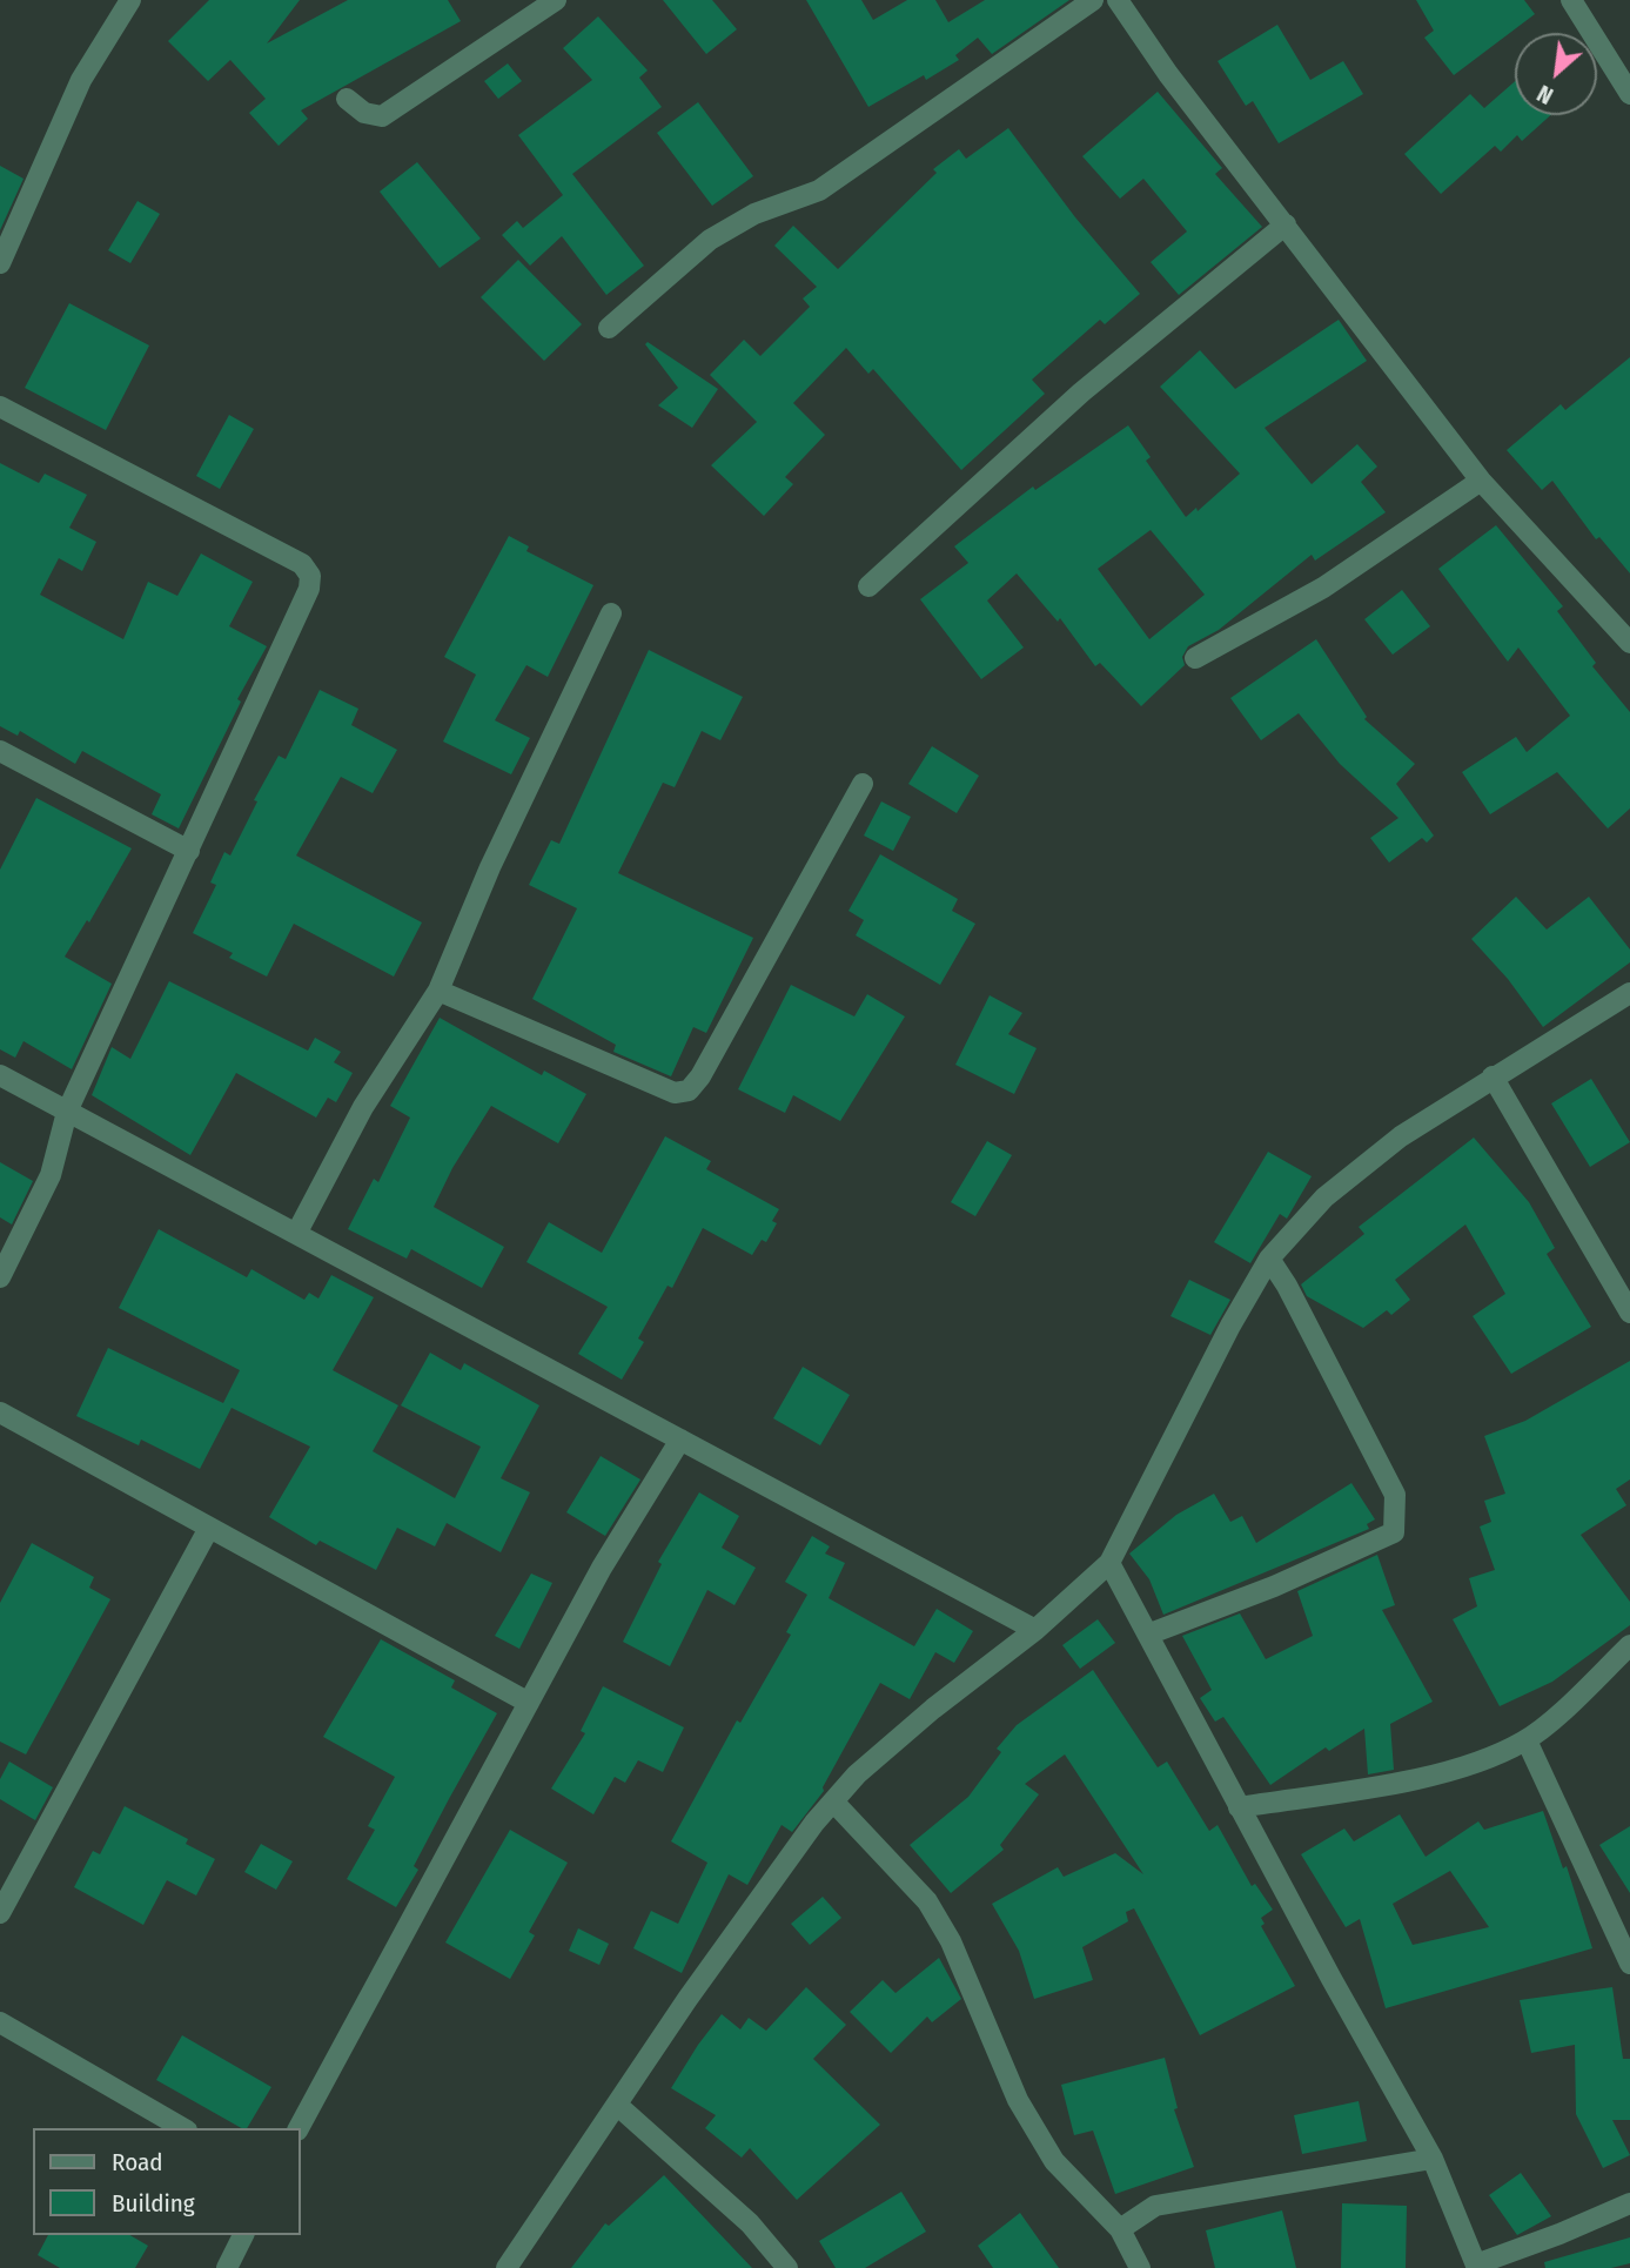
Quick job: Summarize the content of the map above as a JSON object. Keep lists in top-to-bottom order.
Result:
{
  "legend": ["Road", "Building"],
  "north": "bottom left"
}
